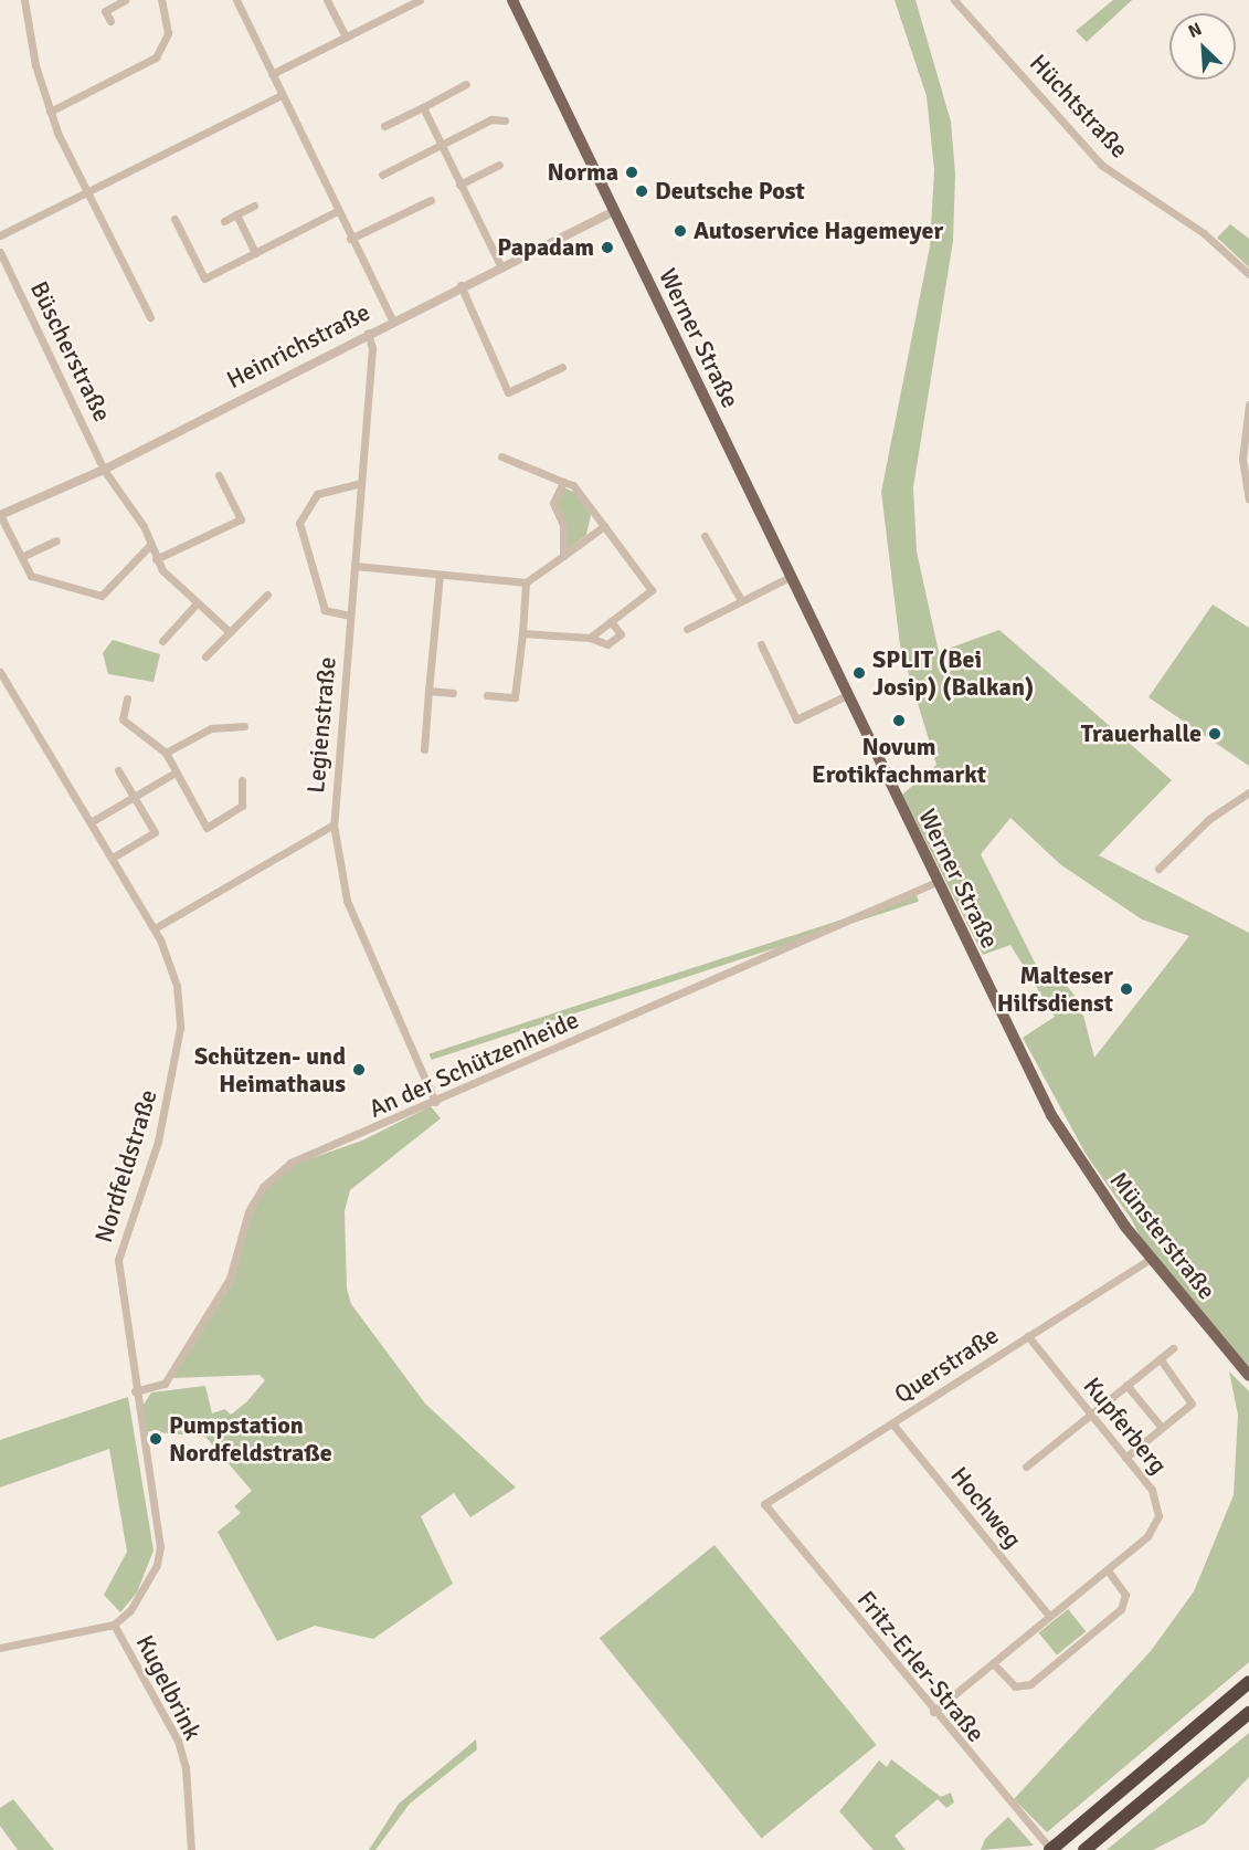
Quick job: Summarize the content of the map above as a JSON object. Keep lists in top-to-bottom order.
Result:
{
  "streets": {
    "main road": ["Werner Straße", "Münsterstraße"],
    "street": [
      "Hüchtstraße",
      "Heinrichstraße",
      "Büscherstraße",
      "Legienstraße",
      "An der Schützenheide",
      "Nordfeldstraße",
      "Querstraße",
      "Kupferberg",
      "Hochweg",
      "Fritz-Erler-Straße",
      "Kugelbrink"
    ]
  },
  "crossings": [
    ["Werner Straße", "Heinrichstraße"],
    ["Werner Straße", "An der Schützenheide"],
    ["Werner Straße", "Münsterstraße"],
    ["Heinrichstraße", "Büscherstraße"],
    ["Heinrichstraße", "Legienstraße"],
    ["Legienstraße", "An der Schützenheide"],
    ["An der Schützenheide", "Nordfeldstraße"],
    ["Nordfeldstraße", "Kugelbrink"],
    ["Münsterstraße", "Querstraße"],
    ["Querstraße", "Kupferberg"],
    ["Querstraße", "Hochweg"],
    ["Querstraße", "Fritz-Erler-Straße"],
    ["Kupferberg", "Hochweg"],
    ["Kupferberg", "Fritz-Erler-Straße"]
  ],
  "places": [
    "Norma",
    "Deutsche Post",
    "Autoservice Hagemeyer",
    "Papadam",
    "SPLIT (Bei Josip) (Balkan)",
    "Novum Erotikfachmarkt",
    "Trauerhalle",
    "Malteser Hilfsdienst",
    "Schützen- und Heimathaus",
    "Pumpstation Nordfeldstraße"
  ],
  "north": "top left"
}
